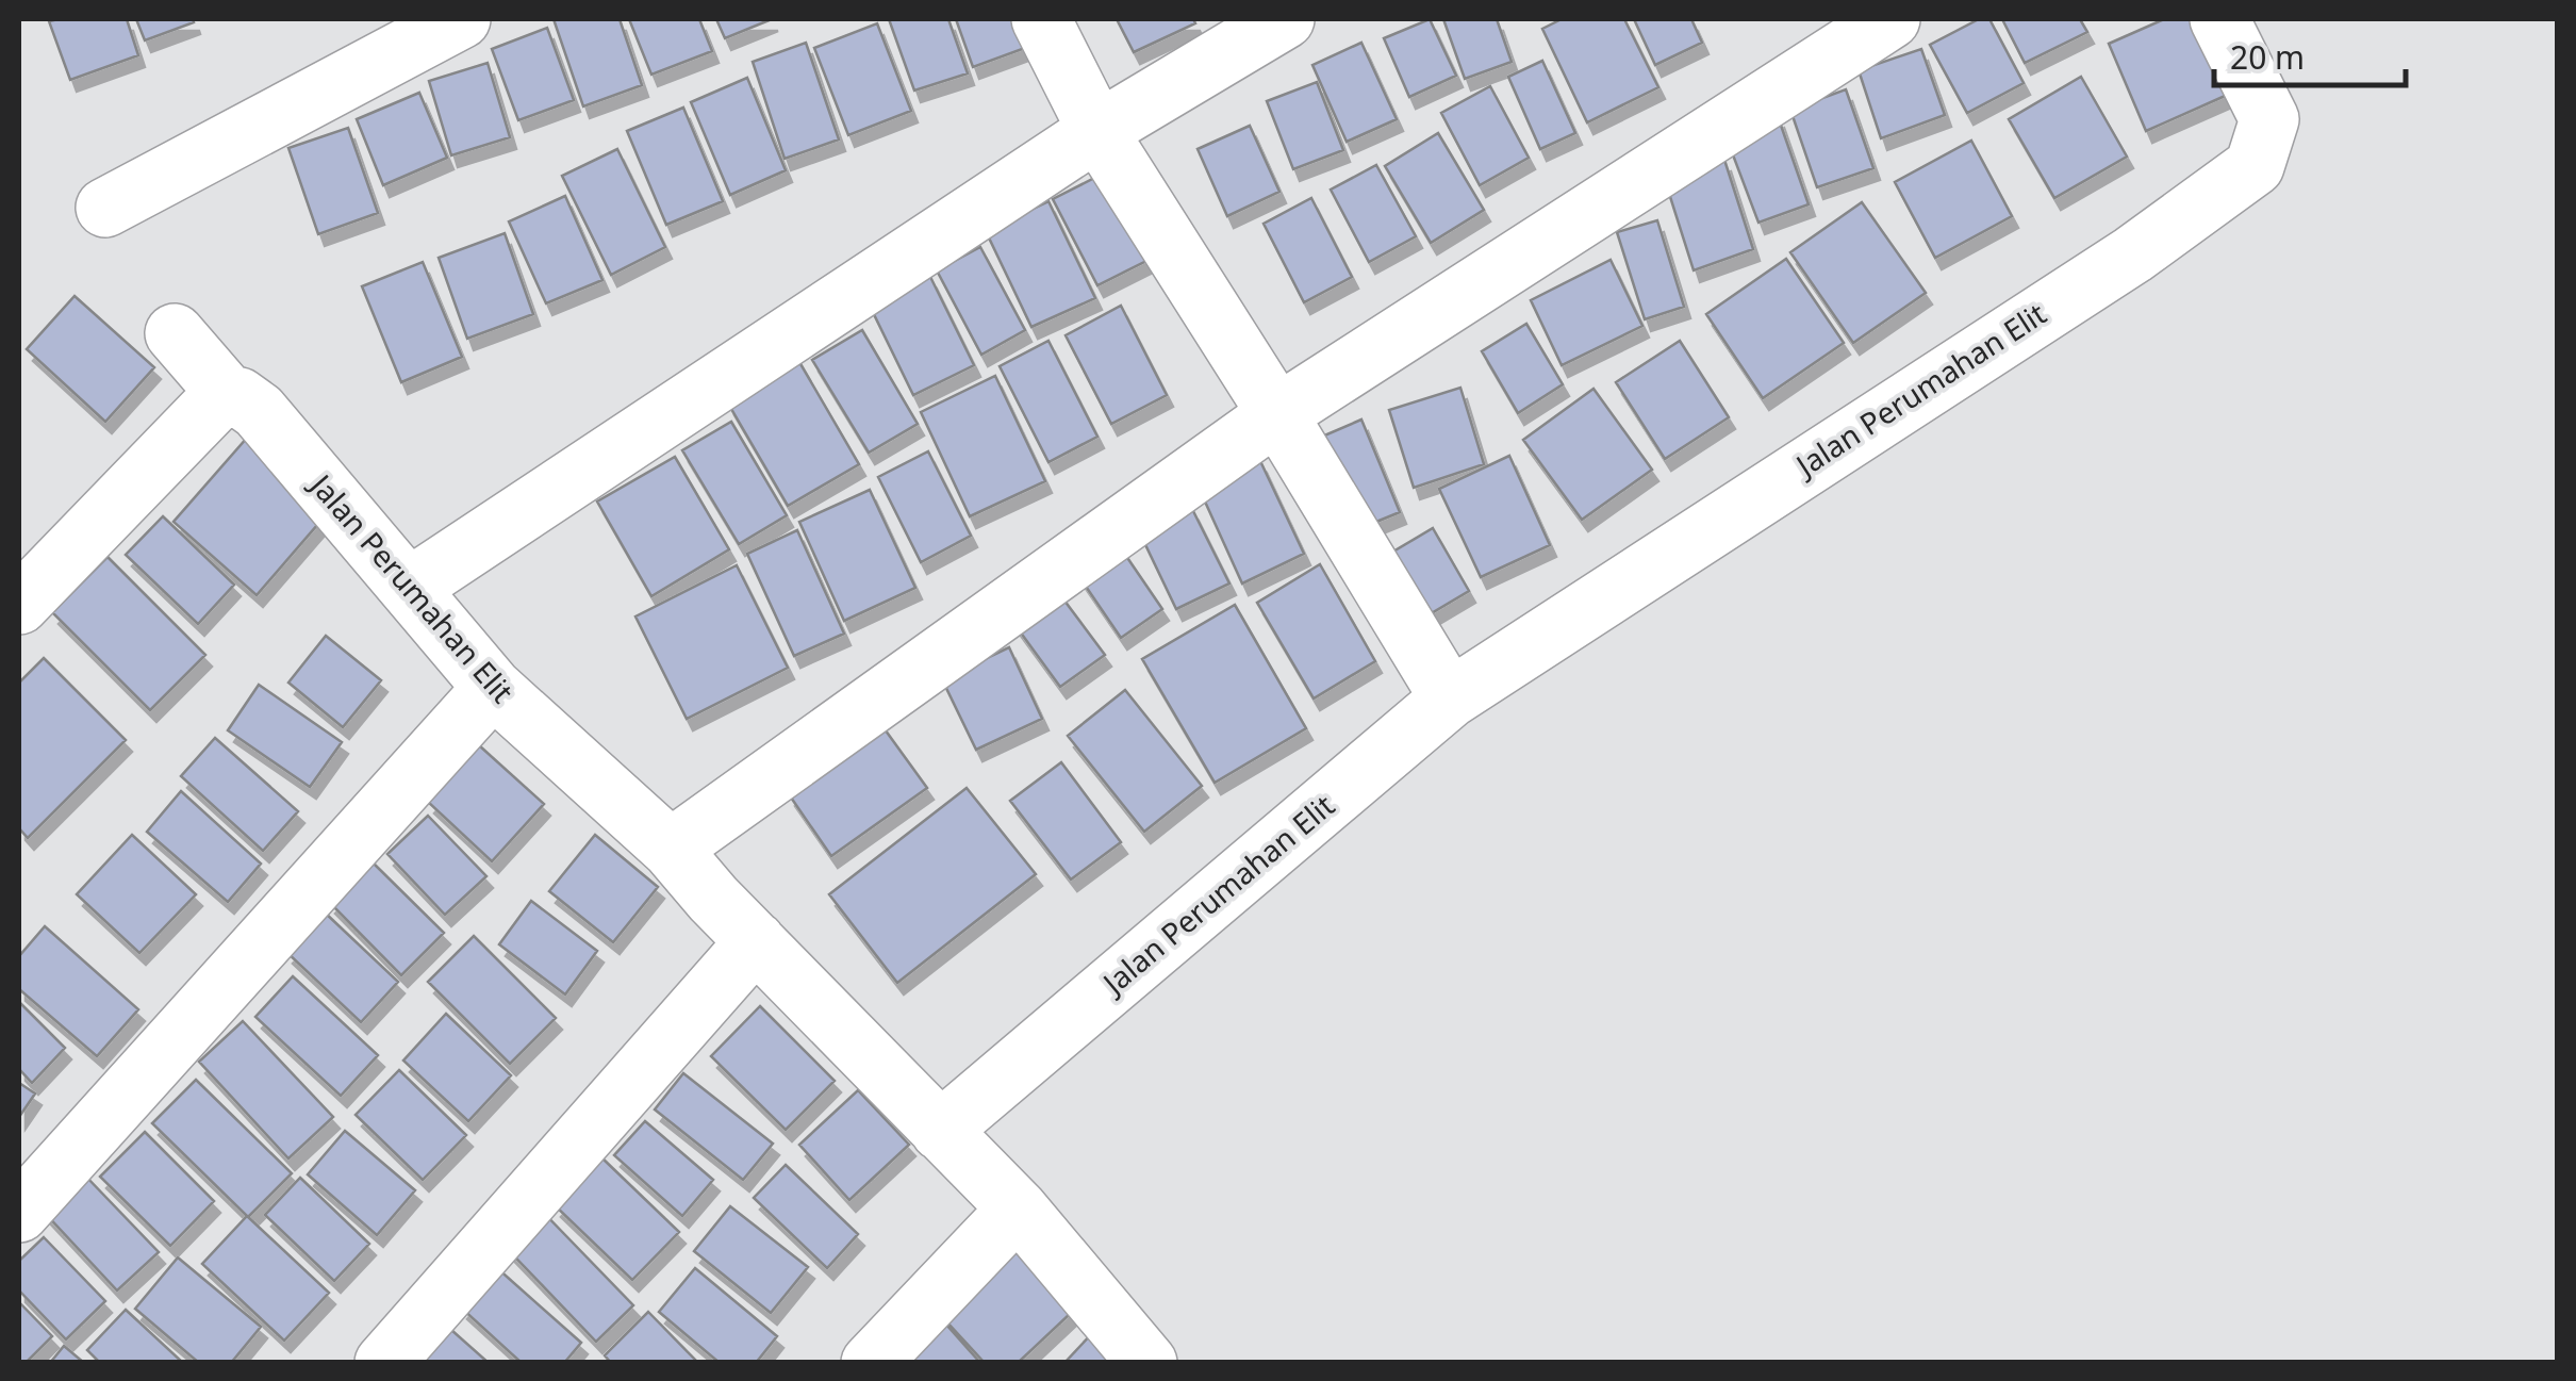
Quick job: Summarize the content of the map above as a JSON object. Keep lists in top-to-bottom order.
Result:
{
  "streets": {
    "street": ["Jalan Perumahan Elit"]
  },
  "scale_bar": "20 m"
}
